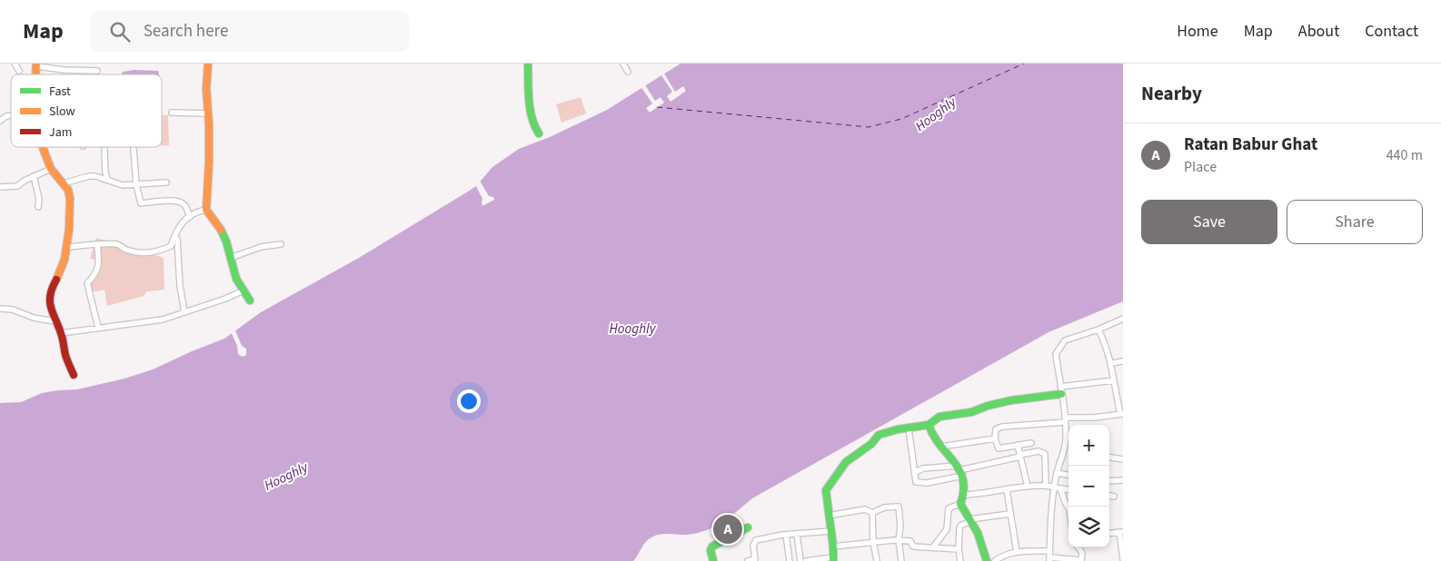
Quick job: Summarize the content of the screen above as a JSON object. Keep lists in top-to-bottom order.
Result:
{
  "water": ["Hooghly"],
  "legend": ["Fast", "Slow", "Jam"],
  "page": {
    "header": "Map",
    "search": "Search here",
    "nav": [
      "Home",
      "Map",
      "About",
      "Contact"
    ],
    "heading": "Nearby",
    "list": [
      {
        "mark": "A",
        "name": "Ratan Babur Ghat",
        "note": "Place",
        "value": "440 m"
      }
    ],
    "buttons": ["Save", "Share"],
    "map_buttons": ["+", "−"],
    "pins": "A"
  }
}
